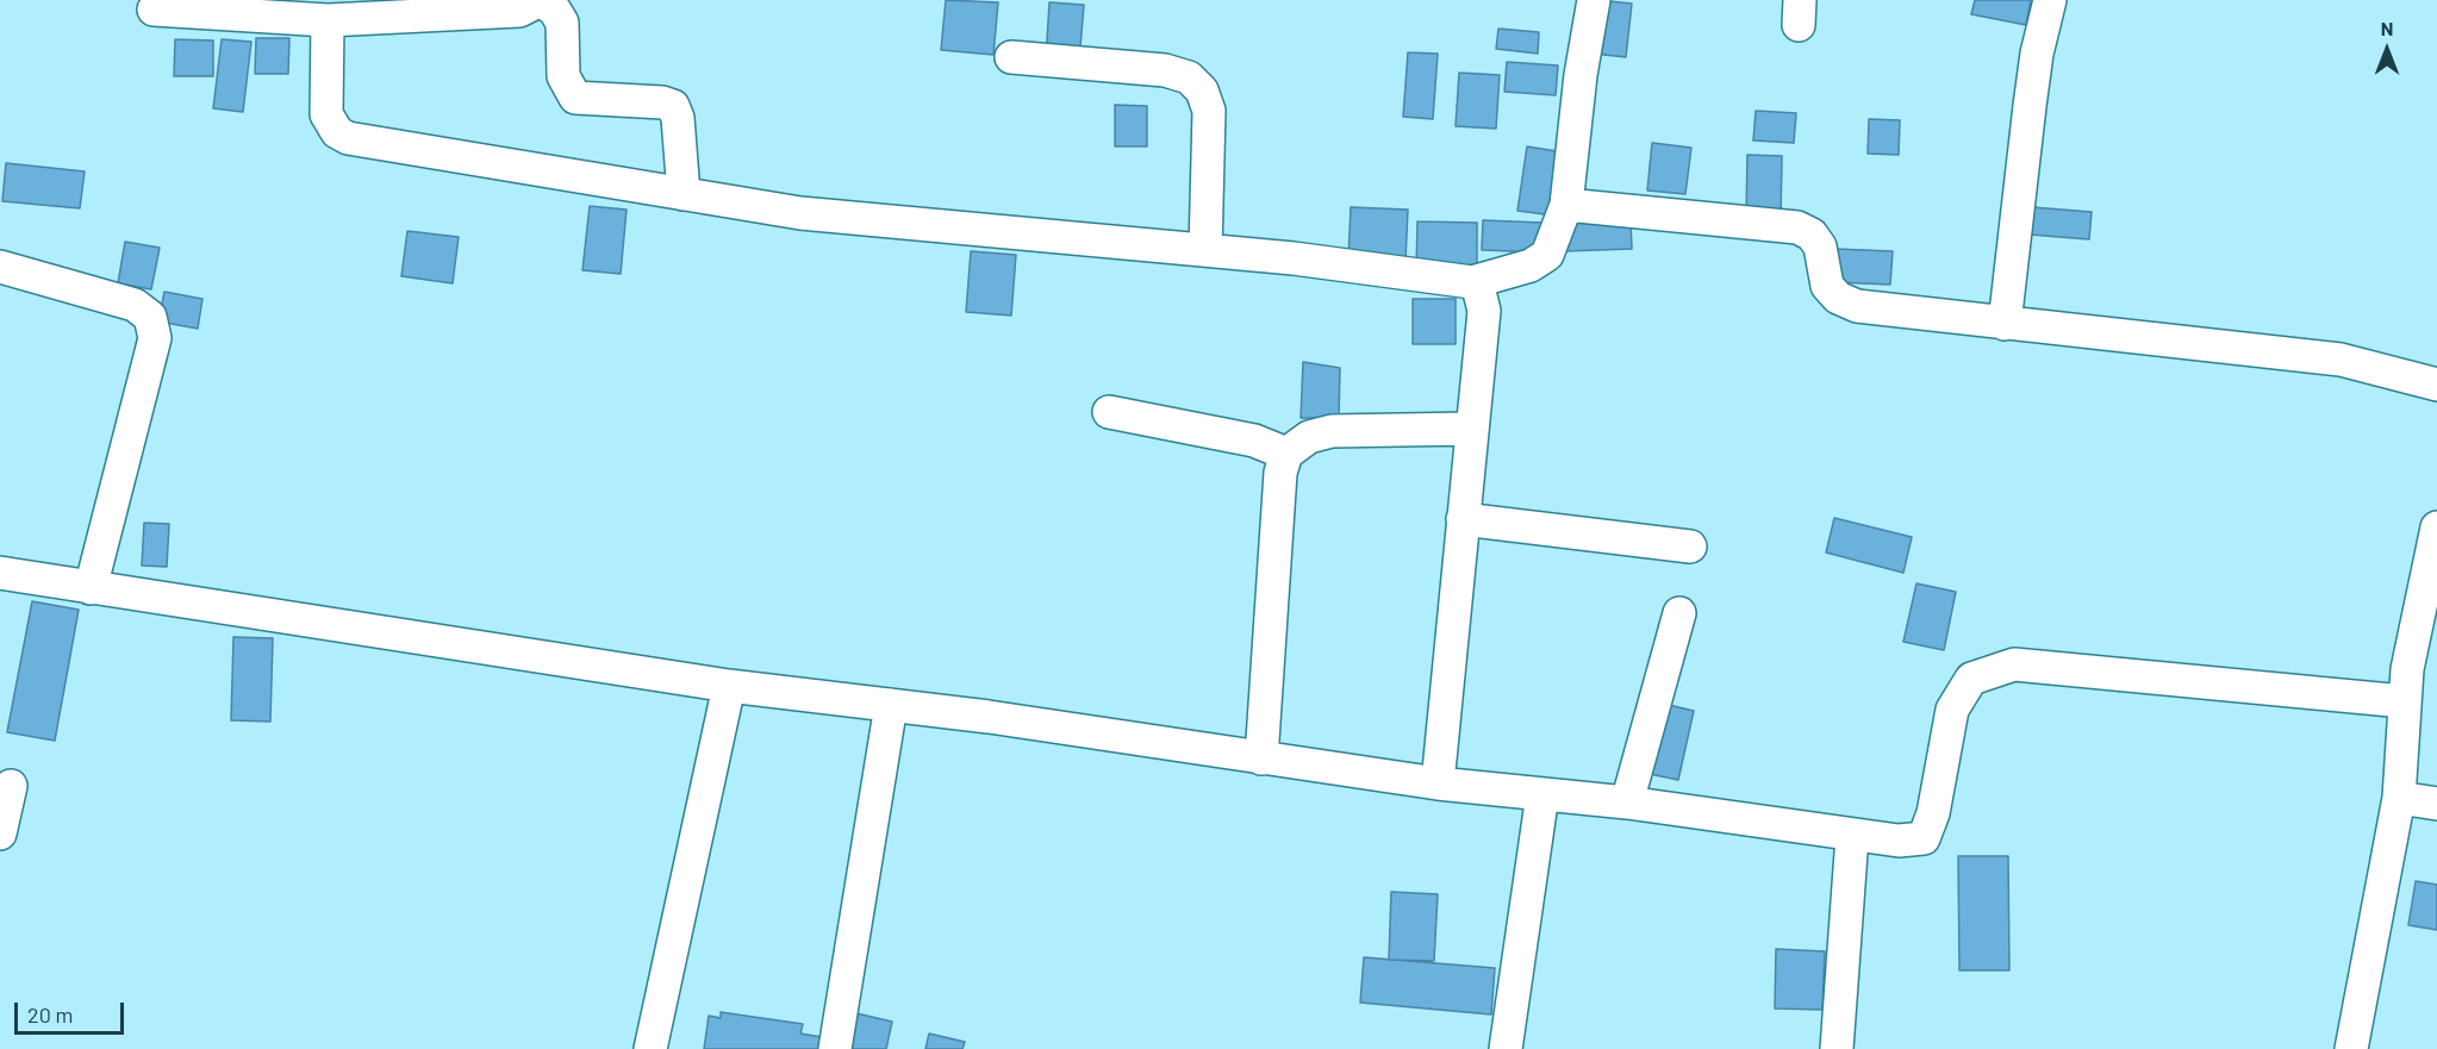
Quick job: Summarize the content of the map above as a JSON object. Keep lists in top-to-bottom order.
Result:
{
  "scale_bar": "20 m",
  "north": "top"
}
